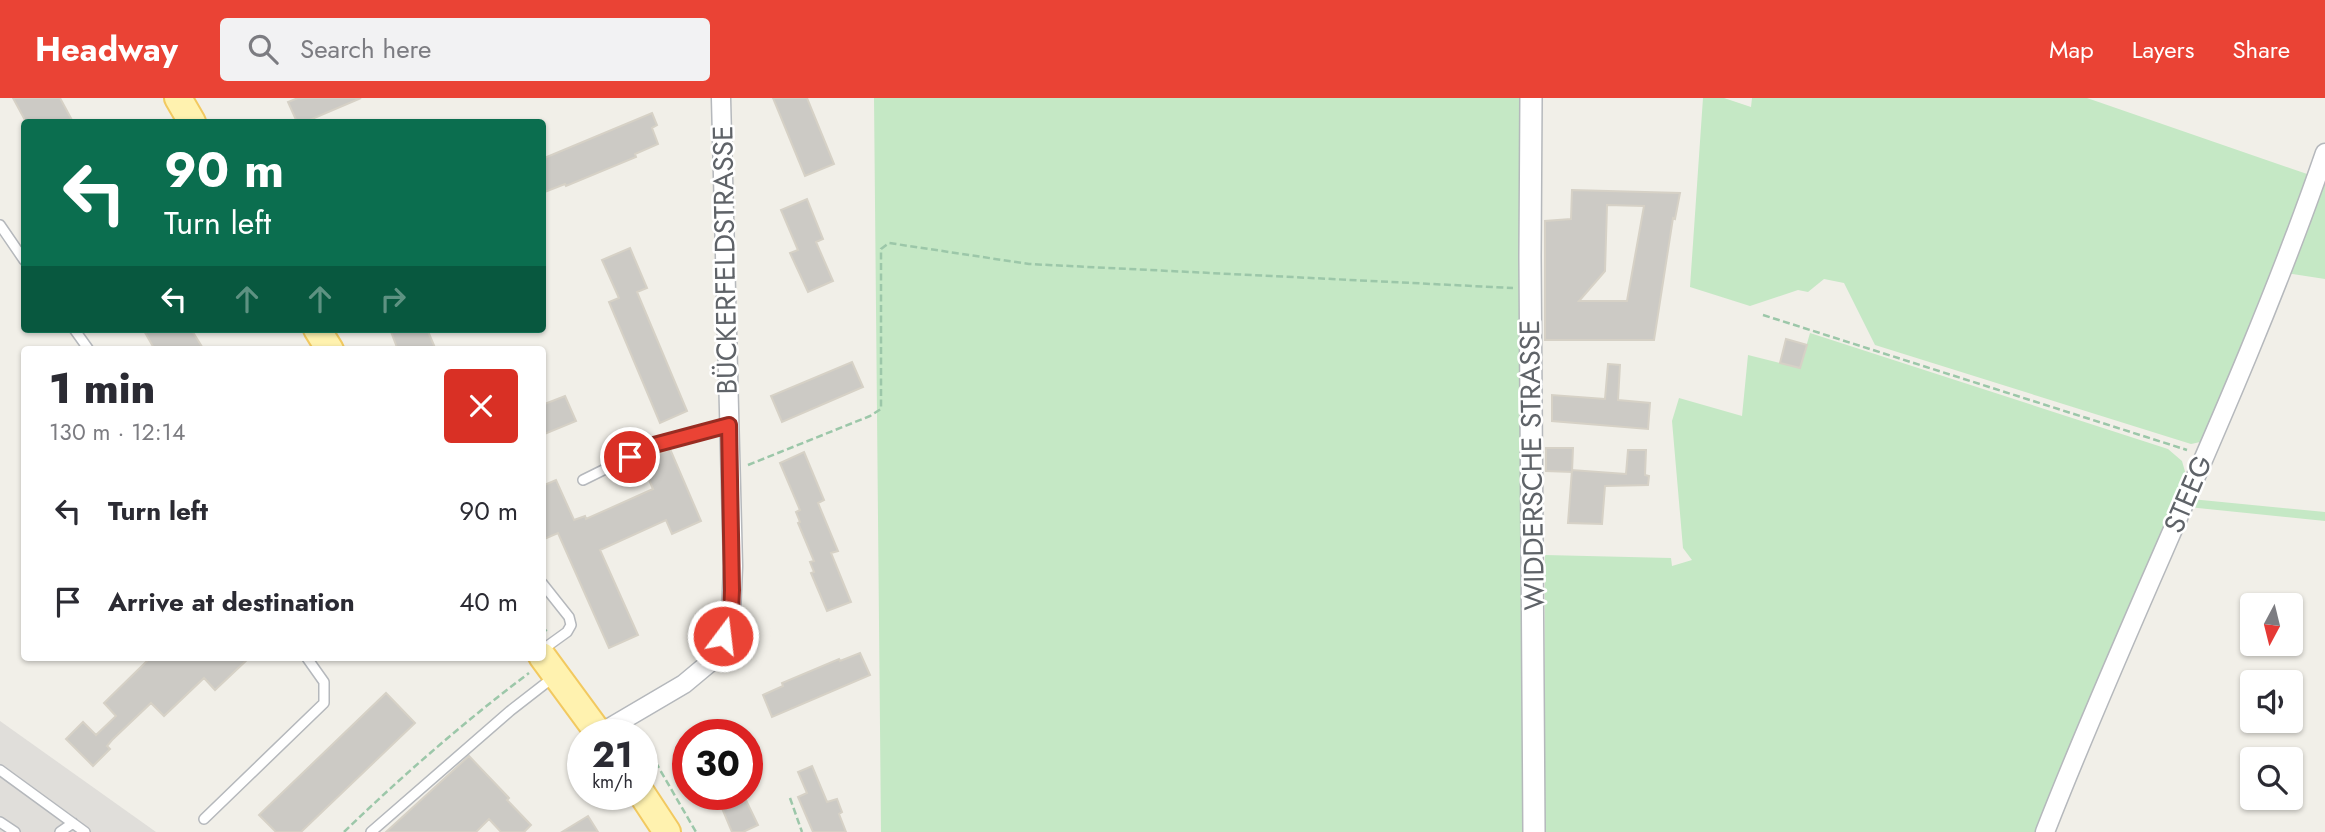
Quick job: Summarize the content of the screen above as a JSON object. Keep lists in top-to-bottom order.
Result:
{
  "streets": {
    "street": ["BÜCKERFELDSTRASSE", "WIDDERSCHE STRASSE", "STEEG"]
  },
  "north": "bottom",
  "page": {
    "header": "Headway",
    "search": "Search here",
    "nav": ["Map", "Layers", "Share"],
    "turn": ["90 m", "Turn left"],
    "heading": ["1 min", "130 m · 12:14"],
    "list": [
      {
        "name": "Turn left",
        "value": "90 m"
      },
      {
        "name": "Arrive at destination",
        "value": "40 m"
      }
    ],
    "speed": "21 km/h",
    "limit": "30"
  }
}
